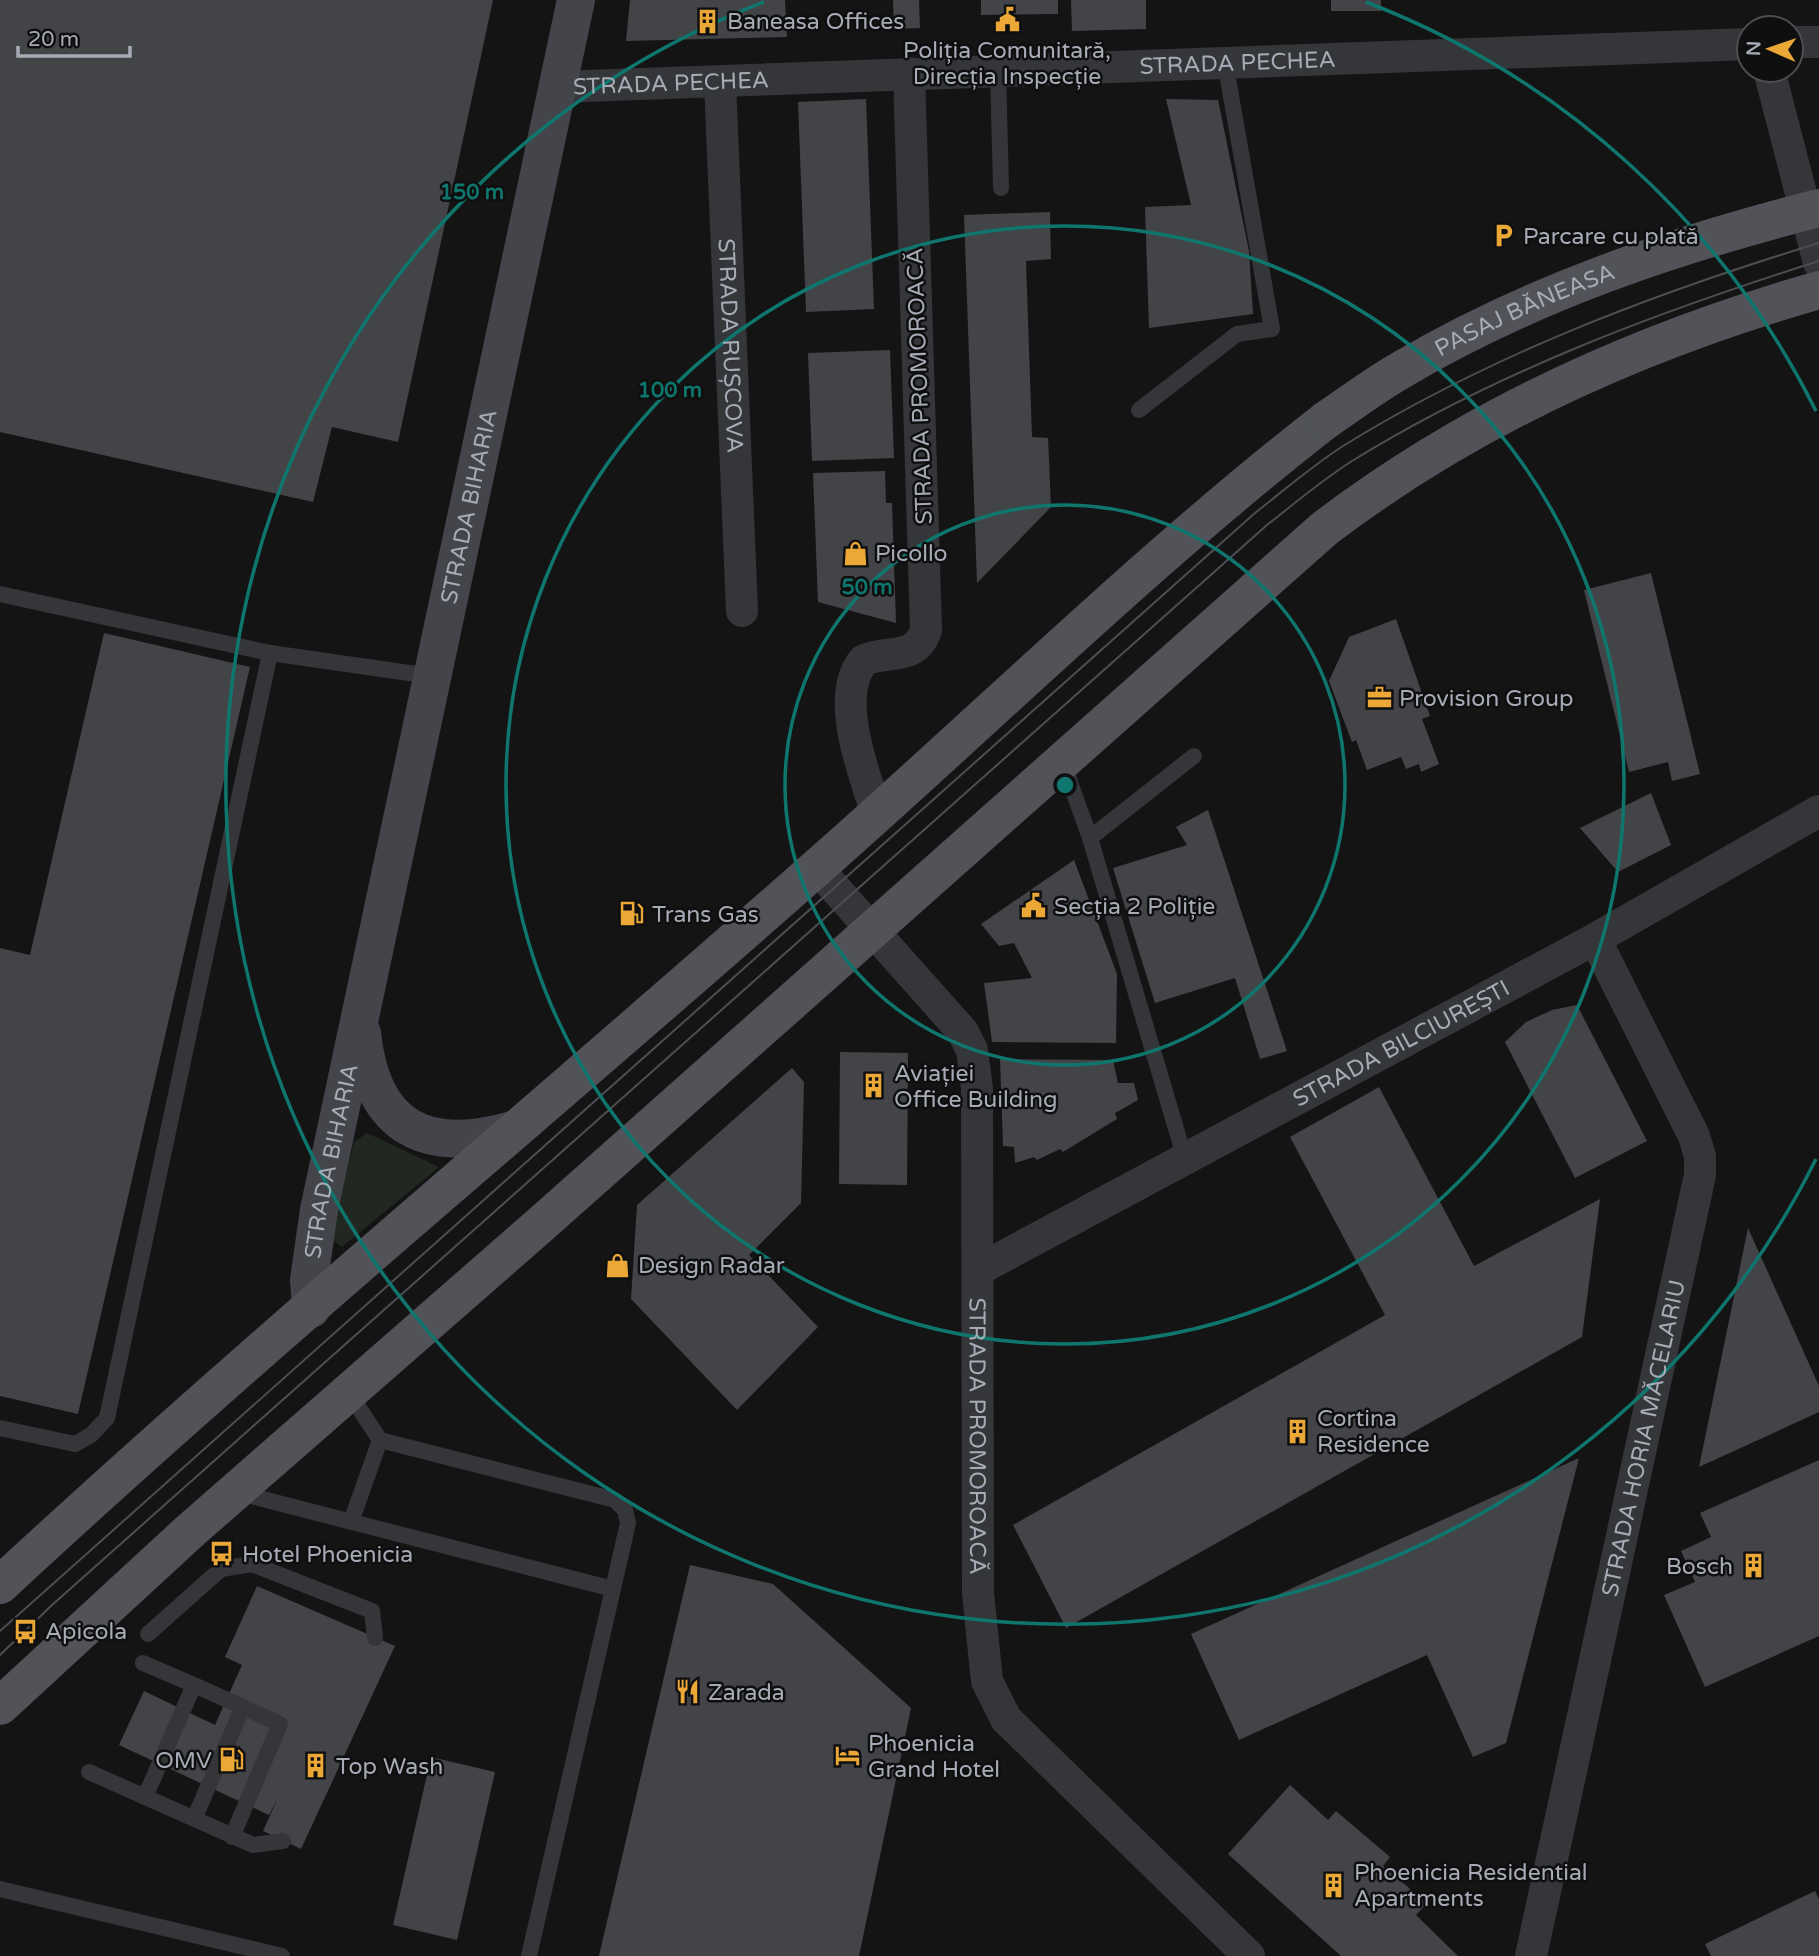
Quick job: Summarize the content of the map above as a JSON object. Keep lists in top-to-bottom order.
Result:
{
  "streets": {
    "main road": ["PASAJ BĂNEASA"],
    "street": [
      "STRADA PECHEA",
      "STRADA RUȘCOVA",
      "STRADA PROMOROACĂ",
      "STRADA BIHARIA",
      "STRADA BILCIUREȘTI",
      "STRADA HORIA MĂCELARIU"
    ]
  },
  "crossings": [
    ["STRADA PECHEA", "STRADA RUȘCOVA"],
    ["STRADA PECHEA", "STRADA PROMOROACĂ"],
    ["STRADA PECHEA", "STRADA BIHARIA"],
    ["PASAJ BĂNEASA", "STRADA PROMOROACĂ"],
    ["PASAJ BĂNEASA", "STRADA BIHARIA"],
    ["STRADA PROMOROACĂ", "STRADA BILCIUREȘTI"],
    ["STRADA BILCIUREȘTI", "STRADA HORIA MĂCELARIU"]
  ],
  "places": {
    "public building": ["Poliția Comunitară, Direcția Inspecție", "Secția 2 Poliție"],
    "building": [
      "Baneasa Offices",
      "Aviației Office Building",
      "Cortina Residence",
      "Bosch",
      "Top Wash",
      "Phoenicia Residential Apartments"
    ],
    "parking": ["Parcare cu plată"],
    "shop": ["Picollo", "Design Radar"],
    "office": ["Provision Group"],
    "fuel station": ["Trans Gas", "OMV"],
    "bus stop": ["Hotel Phoenicia", "Apicola"],
    "restaurant": ["Zarada"],
    "hotel": ["Phoenicia Grand Hotel"]
  },
  "scale_bar": "20 m",
  "north": "left",
  "rings": ["150 m", "100 m", "50 m"]
}
